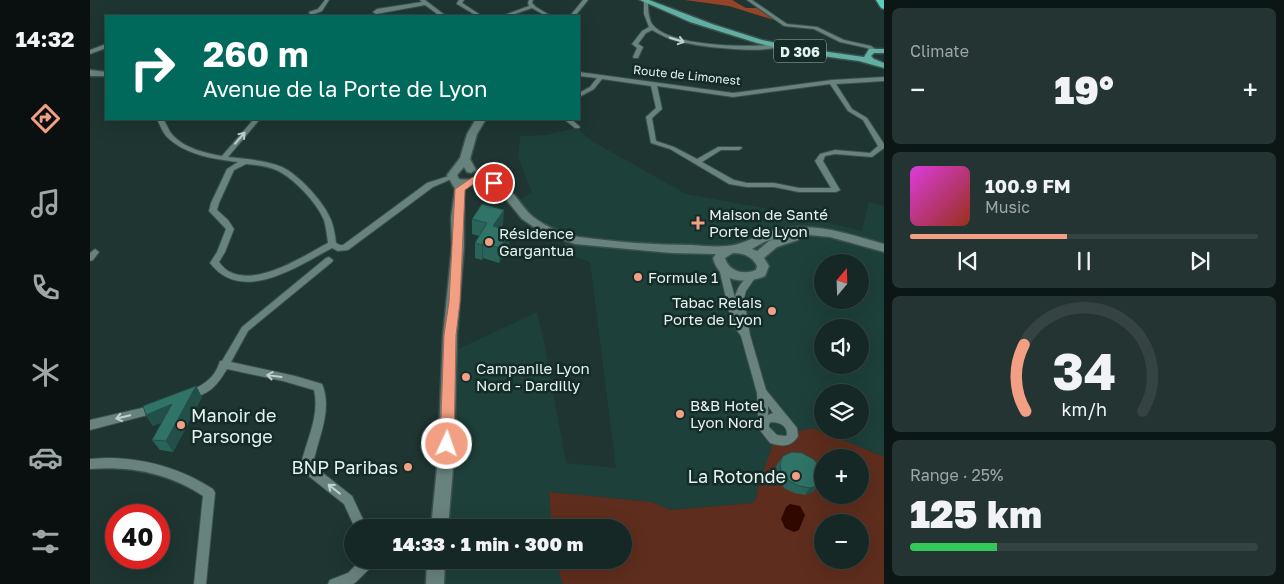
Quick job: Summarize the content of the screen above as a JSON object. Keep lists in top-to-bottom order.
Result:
{
  "streets": {
    "main road": ["D 306"],
    "street": ["Route de Limonest"]
  },
  "places": {
    "health": ["Maison de Santé Porte de Lyon"],
    "other": [
      "Résidence Gargantua",
      "Formule 1",
      "Tabac Relais Porte de Lyon",
      "Campanile Lyon Nord - Dardilly",
      "B&B Hotel Lyon Nord",
      "Manoir de Parsonge",
      "BNP Paribas",
      "La Rotonde"
    ]
  },
  "north": "top",
  "page": {
    "tabs": "14:32",
    "tile": [
      "Climate",
      ["Range · 25%", "125 km"]
    ],
    "turn": ["260 m", "Avenue de la Porte de Lyon"],
    "heat": ["−", "19°", "+"],
    "song": ["100.9 FM", "Music"],
    "map_buttons": ["+", "−"],
    "limit": "40",
    "trip": "14:33 · 1 min · 300 m",
    "gauge": ["34", "km/h"]
  }
}
